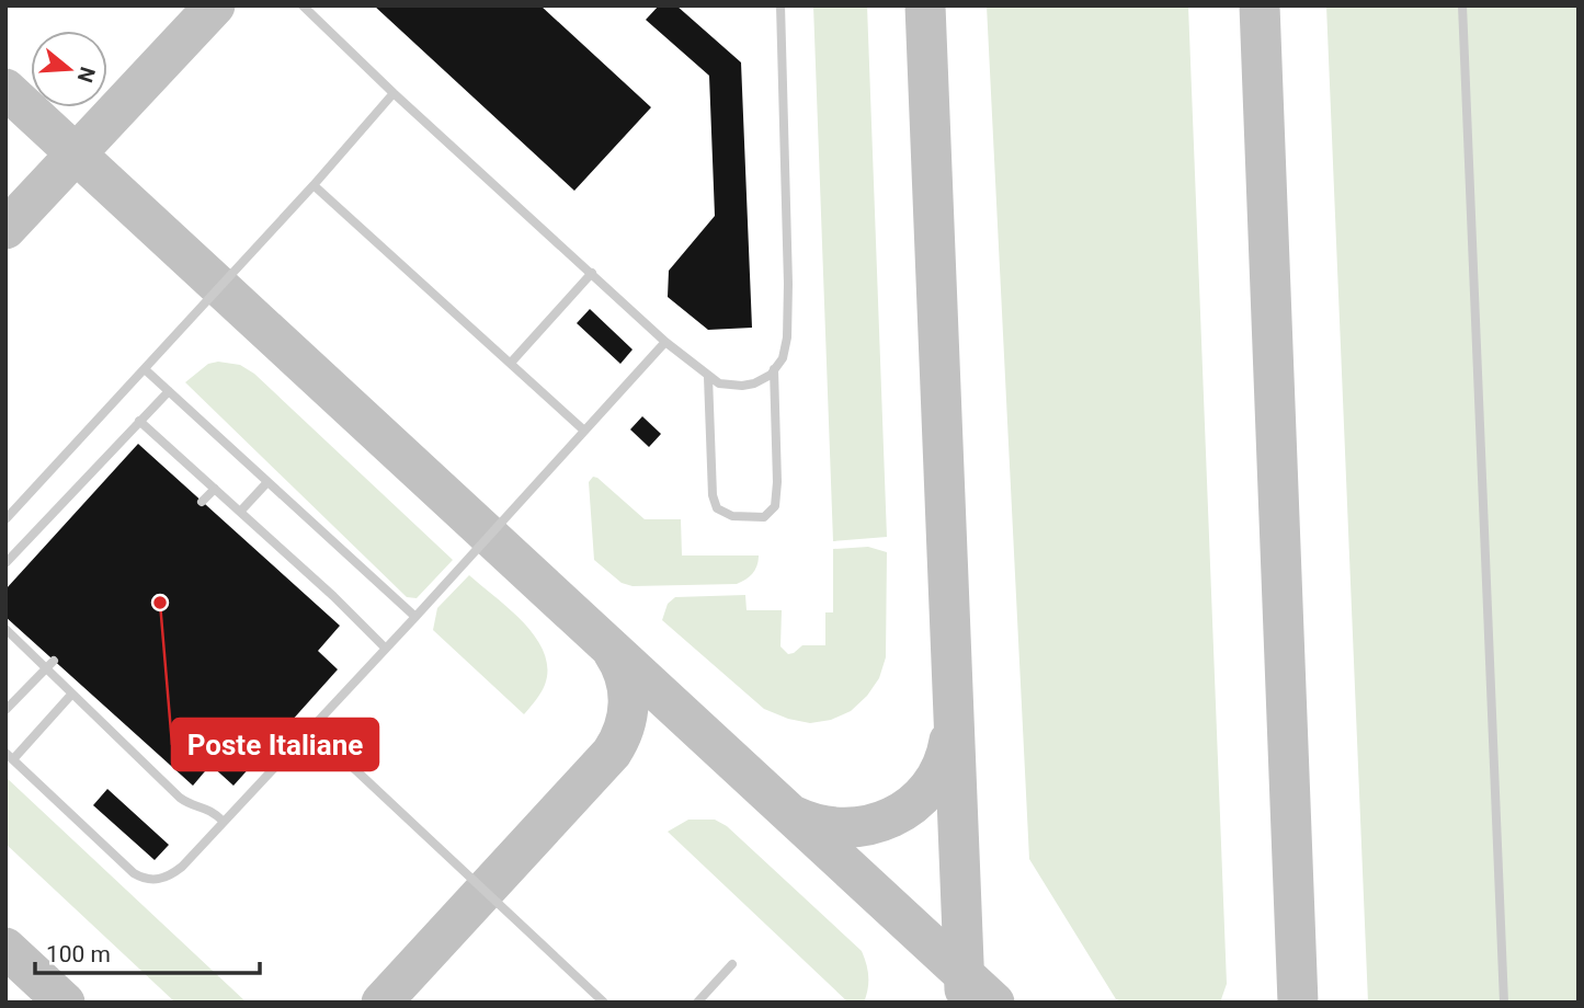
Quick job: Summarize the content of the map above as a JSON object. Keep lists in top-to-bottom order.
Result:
{
  "places": ["Poste Italiane"],
  "scale_bar": "100 m",
  "north": "right"
}
